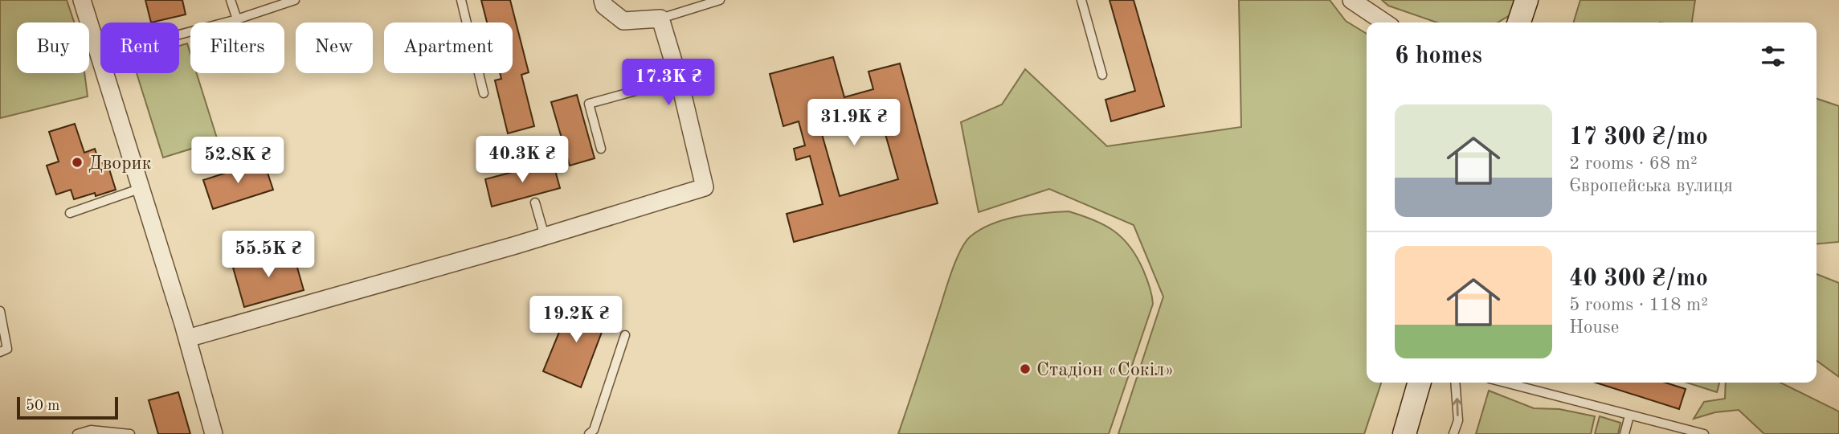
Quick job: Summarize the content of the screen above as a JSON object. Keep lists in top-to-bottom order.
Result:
{
  "places": ["Дворик", "Стадіон «Сокіл»"],
  "scale_bar": "50 m",
  "page": {
    "chip": [
      "Buy",
      "Rent",
      "Filters",
      "New",
      "Apartment"
    ],
    "heading": "6 homes",
    "price": [
      "17.3K ₴",
      "31.9K ₴",
      "40.3K ₴",
      "52.8K ₴",
      "55.5K ₴",
      "19.2K ₴"
    ],
    "list": [
      {
        "name": "17 300 ₴/mo",
        "note": "2 rooms · 68 m² · Європейська вулиця"
      },
      {
        "name": "40 300 ₴/mo",
        "note": "5 rooms · 118 m² · House"
      }
    ],
    "scale": "50 m"
  }
}
